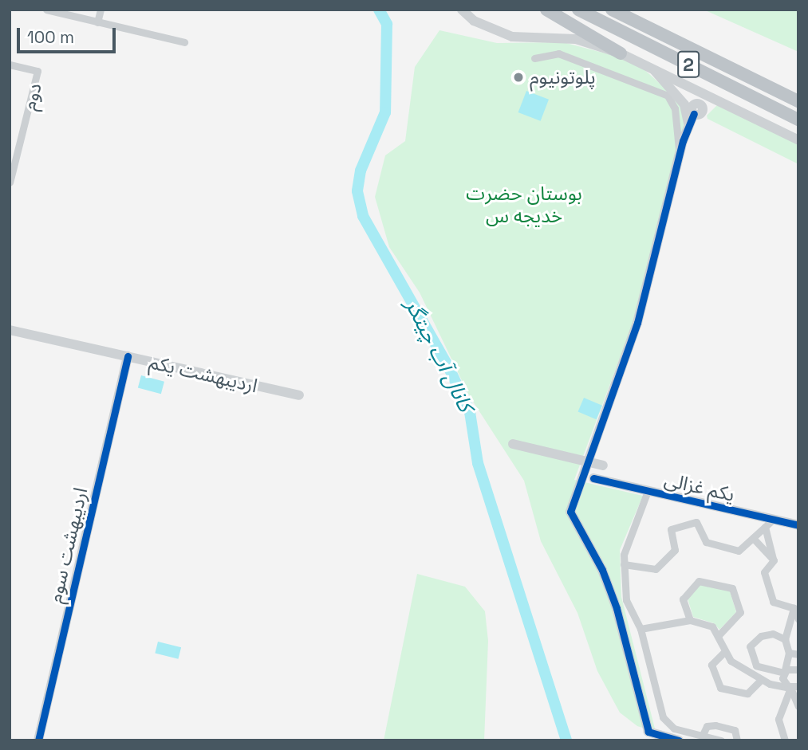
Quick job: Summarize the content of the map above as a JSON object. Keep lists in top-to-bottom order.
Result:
{
  "streets": {
    "highway": ["2"],
    "street": [
      "دوم",
      "اردیبهشت یکم",
      "یکم غزالی",
      "اردیبهشت سوم"
    ]
  },
  "crossings": [
    ["اردیبهشت یکم", "اردیبهشت سوم"]
  ],
  "water": ["کانال آب چیتگر"],
  "parks": ["بوستان حضرت خدیجه س"],
  "places": ["پلوتونیوم"],
  "scale_bar": "100 m"
}
